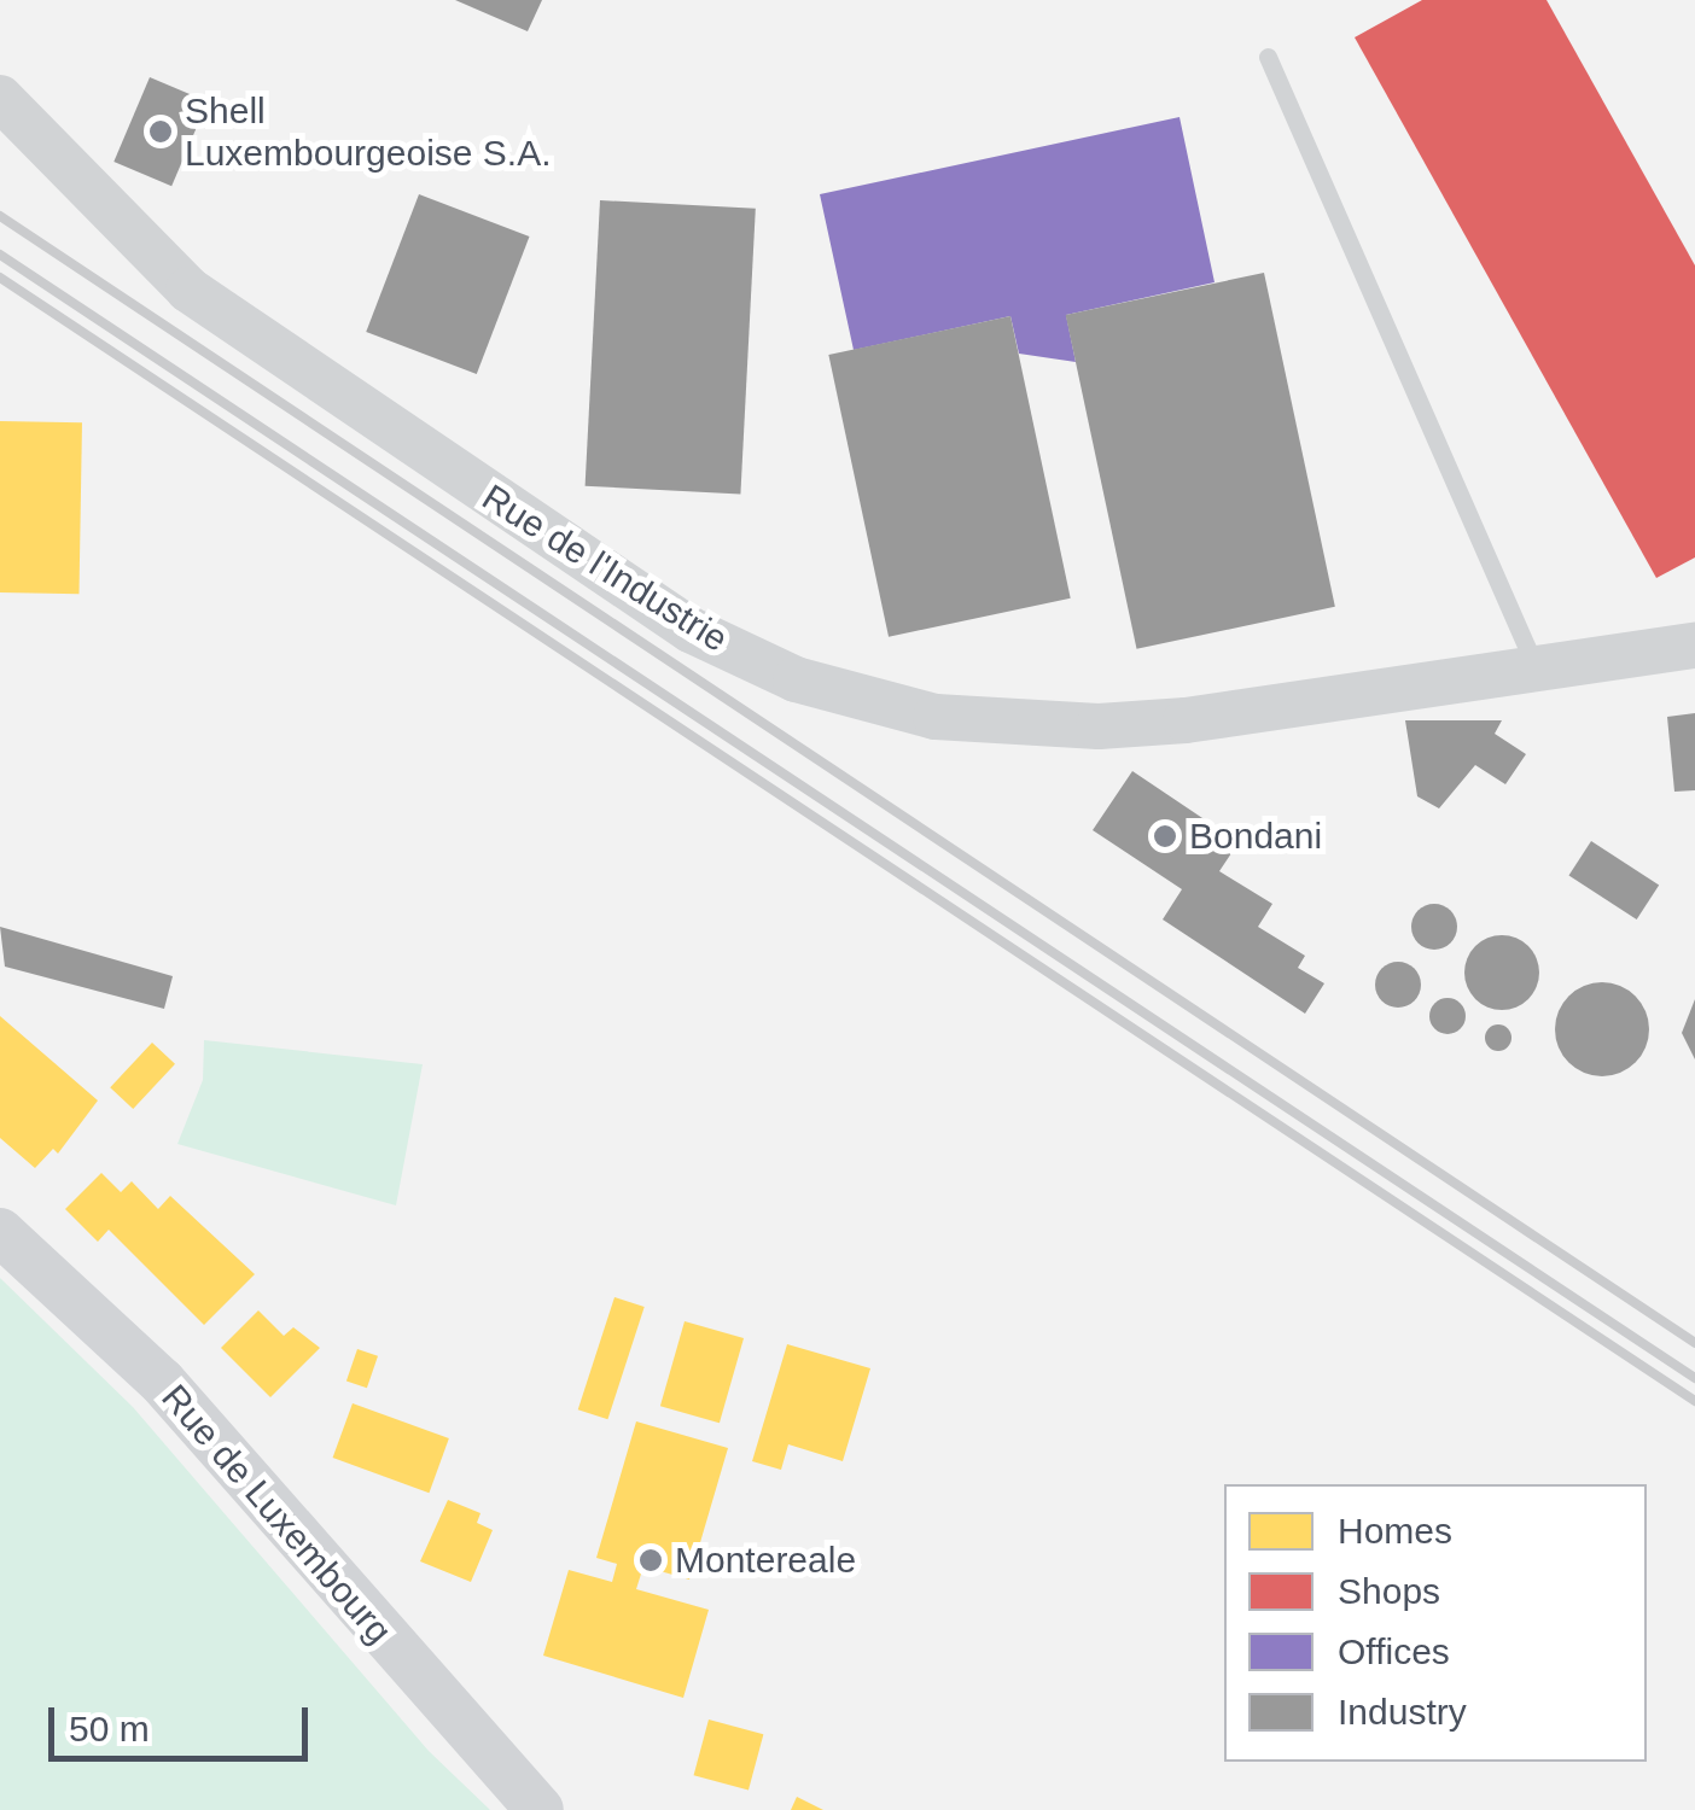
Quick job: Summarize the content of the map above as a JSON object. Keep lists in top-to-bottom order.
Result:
{
  "streets": {
    "main road": ["Rue de Luxembourg"],
    "street": ["Rue de l'Industrie"]
  },
  "places": ["Shell Luxembourgeoise S.A.", "Bondani", "Montereale"],
  "legend": [
    "Homes",
    "Shops",
    "Offices",
    "Industry"
  ],
  "scale_bar": "50 m"
}
